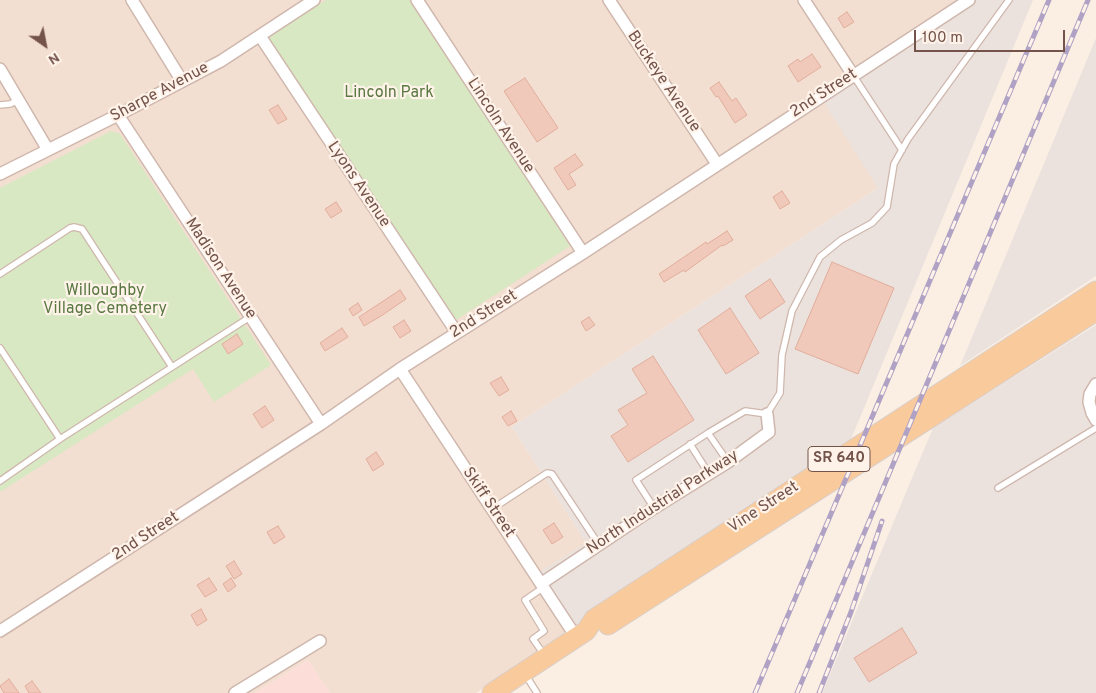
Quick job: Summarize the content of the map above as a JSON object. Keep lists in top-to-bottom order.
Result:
{
  "streets": {
    "main road": ["SR 640", "Vine Street"],
    "street": [
      "Buckeye Avenue",
      "Sharpe Avenue",
      "2nd Street",
      "Lincoln Avenue",
      "Lyons Avenue",
      "Madison Avenue",
      "Skiff Street",
      "North Industrial Parkway"
    ]
  },
  "crossings": [
    ["Buckeye Avenue", "2nd Street"],
    ["Sharpe Avenue", "Lyons Avenue"],
    ["Sharpe Avenue", "Madison Avenue"],
    ["2nd Street", "Lincoln Avenue"],
    ["2nd Street", "Lyons Avenue"],
    ["2nd Street", "Madison Avenue"],
    ["2nd Street", "Skiff Street"],
    ["Skiff Street", "North Industrial Parkway"],
    ["Skiff Street", "Vine Street"]
  ],
  "parks": ["Lincoln Park", "Willoughby Village Cemetery"],
  "scale_bar": "100 m",
  "north": "bottom right"
}
